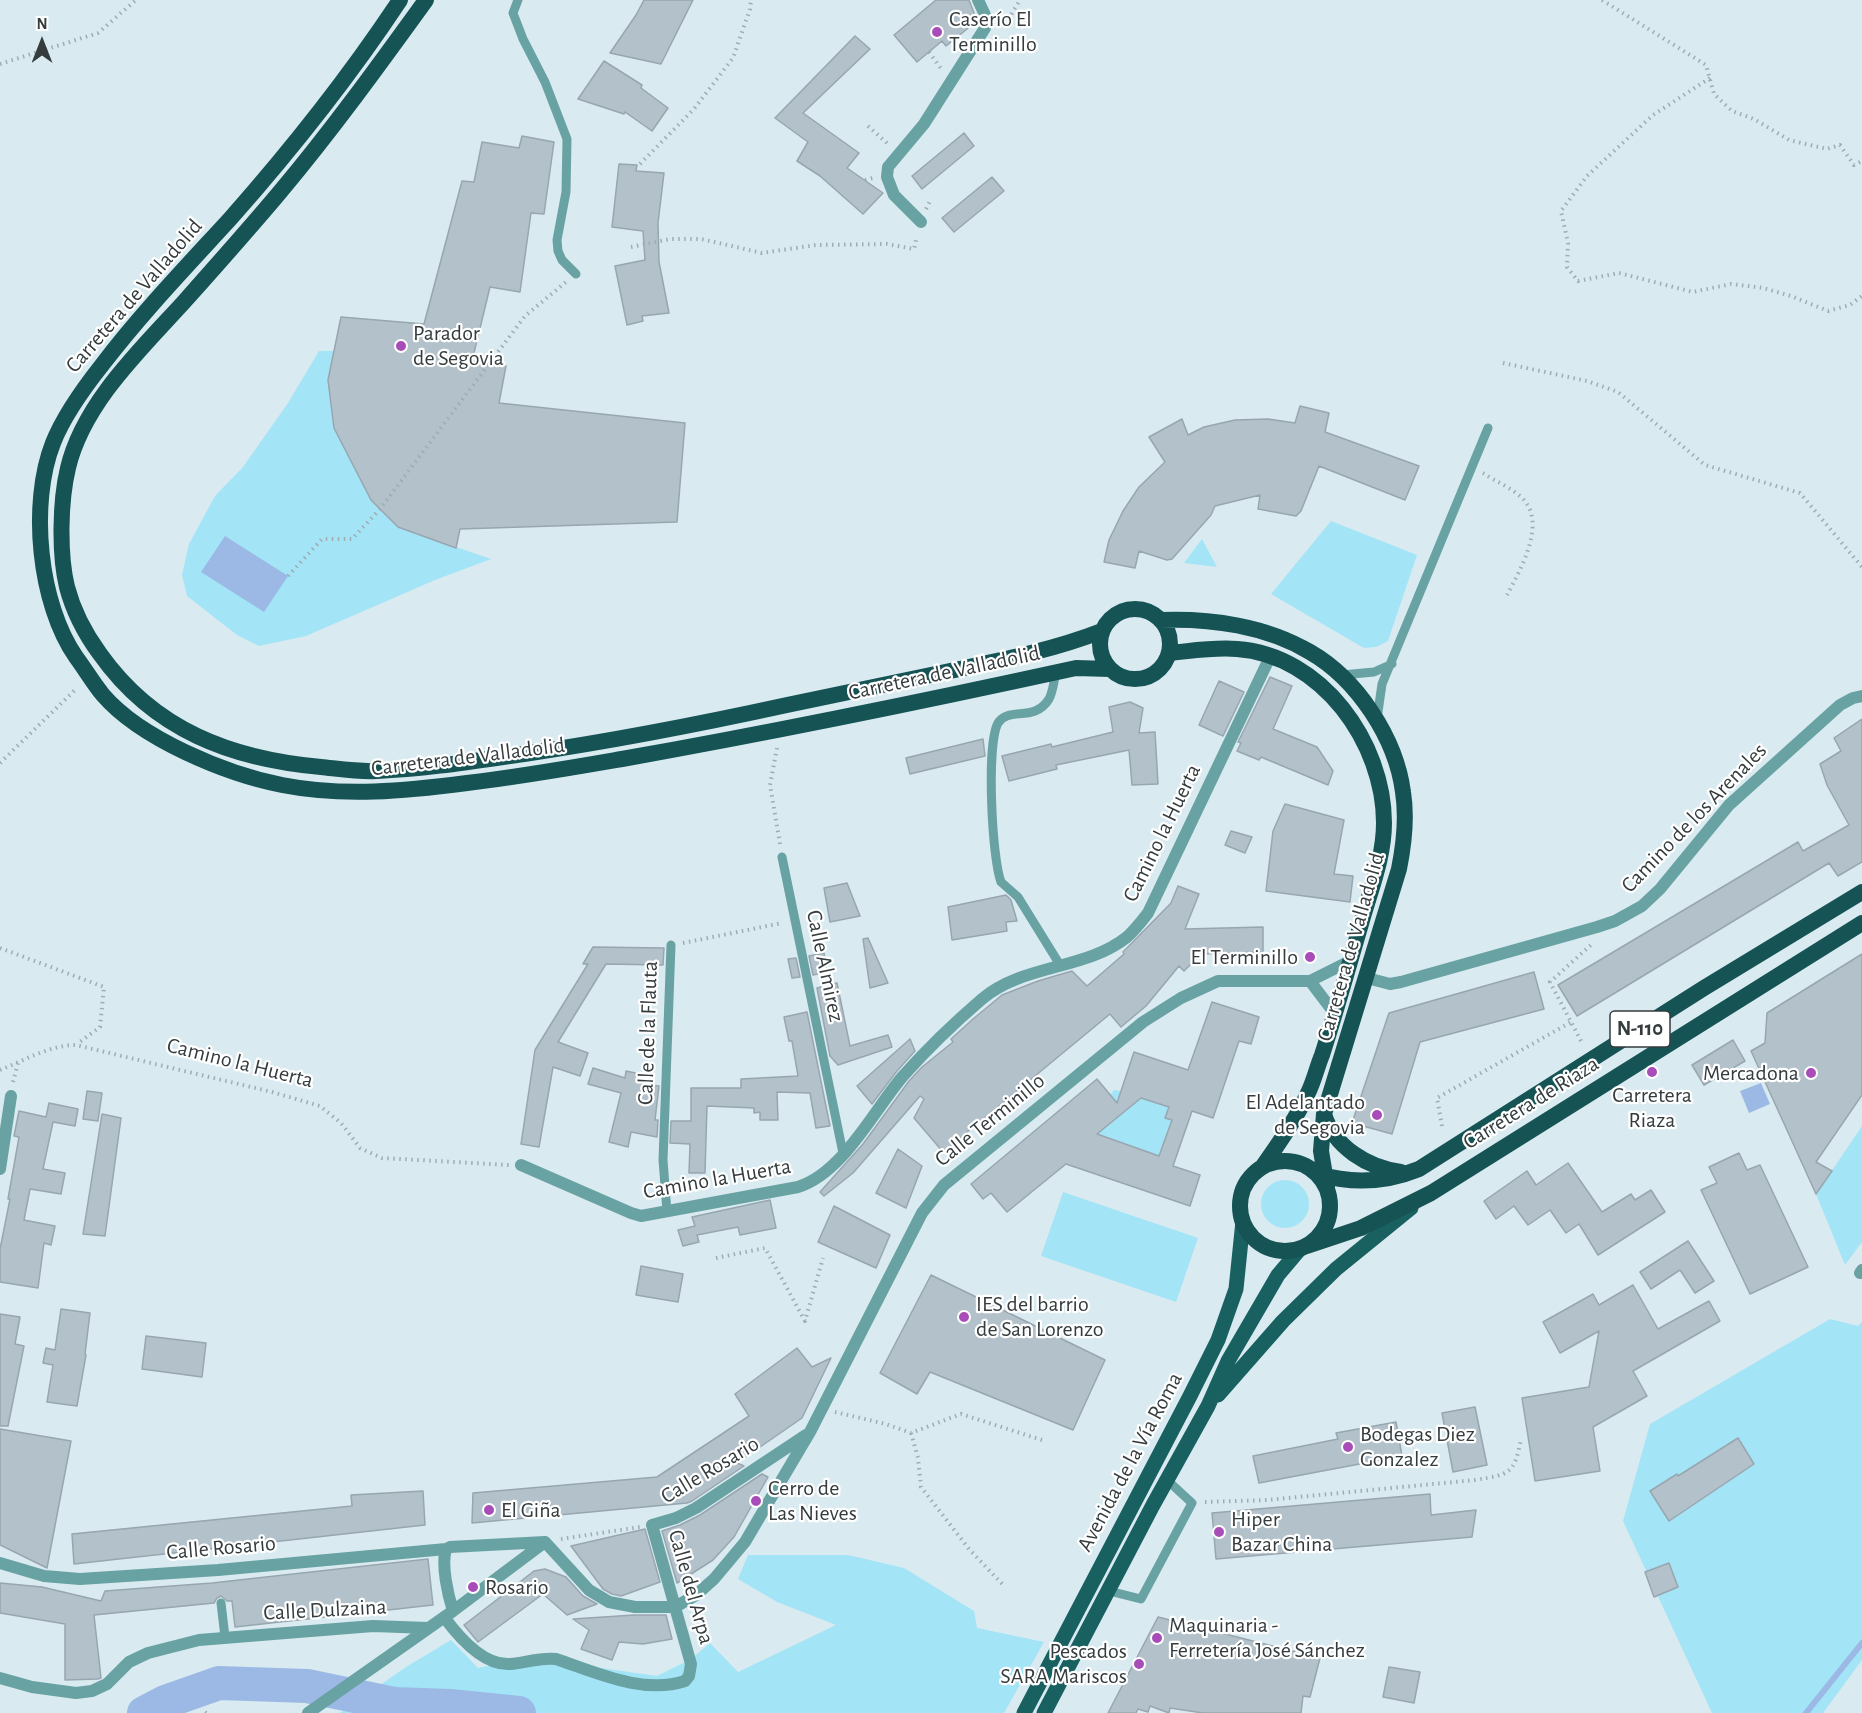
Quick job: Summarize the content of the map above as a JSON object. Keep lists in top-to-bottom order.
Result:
{
  "streets": {
    "highway": ["Carretera de Valladolid", "N-110", "Carretera de Riaza"],
    "main road": ["Avenida de la Vía Roma"],
    "street": [
      "Camino de los Arenales",
      "Camino la Huerta",
      "Calle Terminillo",
      "Calle Rosario",
      "Calle del Arpa",
      "Calle Dulzaina"
    ],
    "lane": ["Calle Almirez", "Calle de la Flauta"]
  },
  "crossings": [
    ["Carretera de Valladolid", "Camino de los Arenales"],
    ["Carretera de Valladolid", "Camino la Huerta"],
    ["Carretera de Valladolid", "Carretera de Riaza"],
    ["Carretera de Valladolid", "Calle Terminillo"],
    ["Carretera de Valladolid", "Avenida de la Vía Roma"],
    ["Camino la Huerta", "Calle Almirez"],
    ["Camino la Huerta", "Calle de la Flauta"],
    ["Calle Almirez", "Calle de la Flauta"],
    ["Carretera de Riaza", "Avenida de la Vía Roma"],
    ["Calle Terminillo", "Calle Rosario"],
    ["Calle Terminillo", "Calle del Arpa"],
    ["Calle Rosario", "Calle del Arpa"]
  ],
  "places": [
    "Caserío El Terminillo",
    "Parador de Segovia",
    "El Terminillo",
    "Carretera Riaza",
    "Mercadona",
    "El Adelantado de Segovia",
    "IES del barrio de San Lorenzo",
    "Bodegas Diez Gonzalez",
    "Cerro de Las Nieves",
    "El Giña",
    "Hiper Bazar China",
    "Rosario",
    "Maquinaria - Ferretería José Sánchez",
    "Pescados SARA Mariscos"
  ],
  "north": "top"
}
